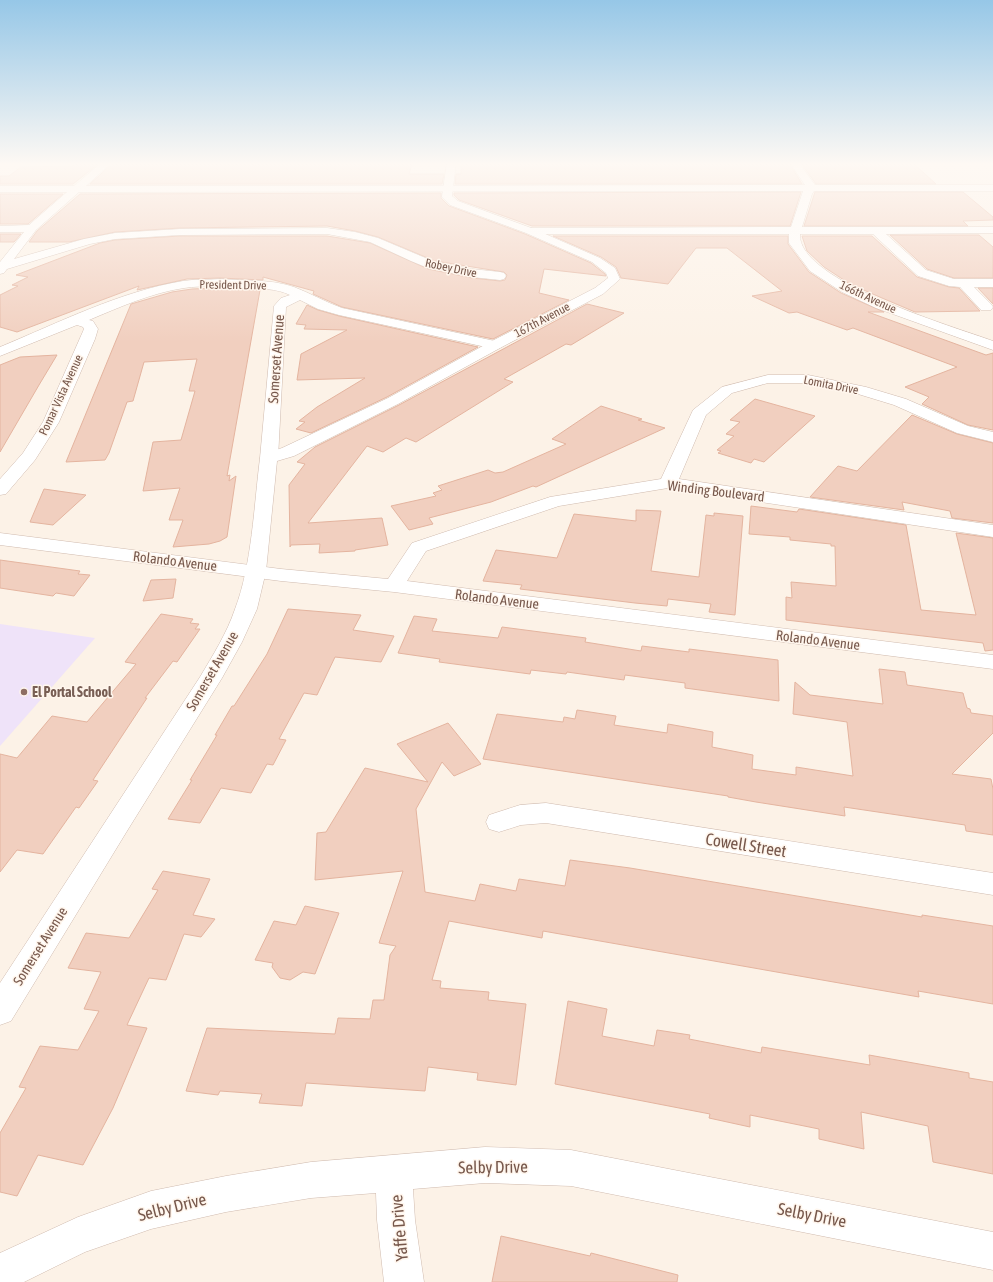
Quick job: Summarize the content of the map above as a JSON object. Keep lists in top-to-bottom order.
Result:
{
  "streets": {
    "street": [
      "Robey Drive",
      "President Drive",
      "166th Avenue",
      "167th Avenue",
      "Somerset Avenue",
      "Lomita Drive",
      "Pomar Vista Avenue",
      "Winding Boulevard",
      "Rolando Avenue",
      "Cowell Street",
      "Selby Drive",
      "Yaffe Drive"
    ]
  },
  "crossings": [
    ["President Drive", "167th Avenue"],
    ["President Drive", "Somerset Avenue"],
    ["President Drive", "Pomar Vista Avenue"],
    ["167th Avenue", "Somerset Avenue"],
    ["Somerset Avenue", "Rolando Avenue"],
    ["Lomita Drive", "Winding Boulevard"],
    ["Winding Boulevard", "Rolando Avenue"],
    ["Selby Drive", "Yaffe Drive"]
  ],
  "places": ["El Portal School"]
}
